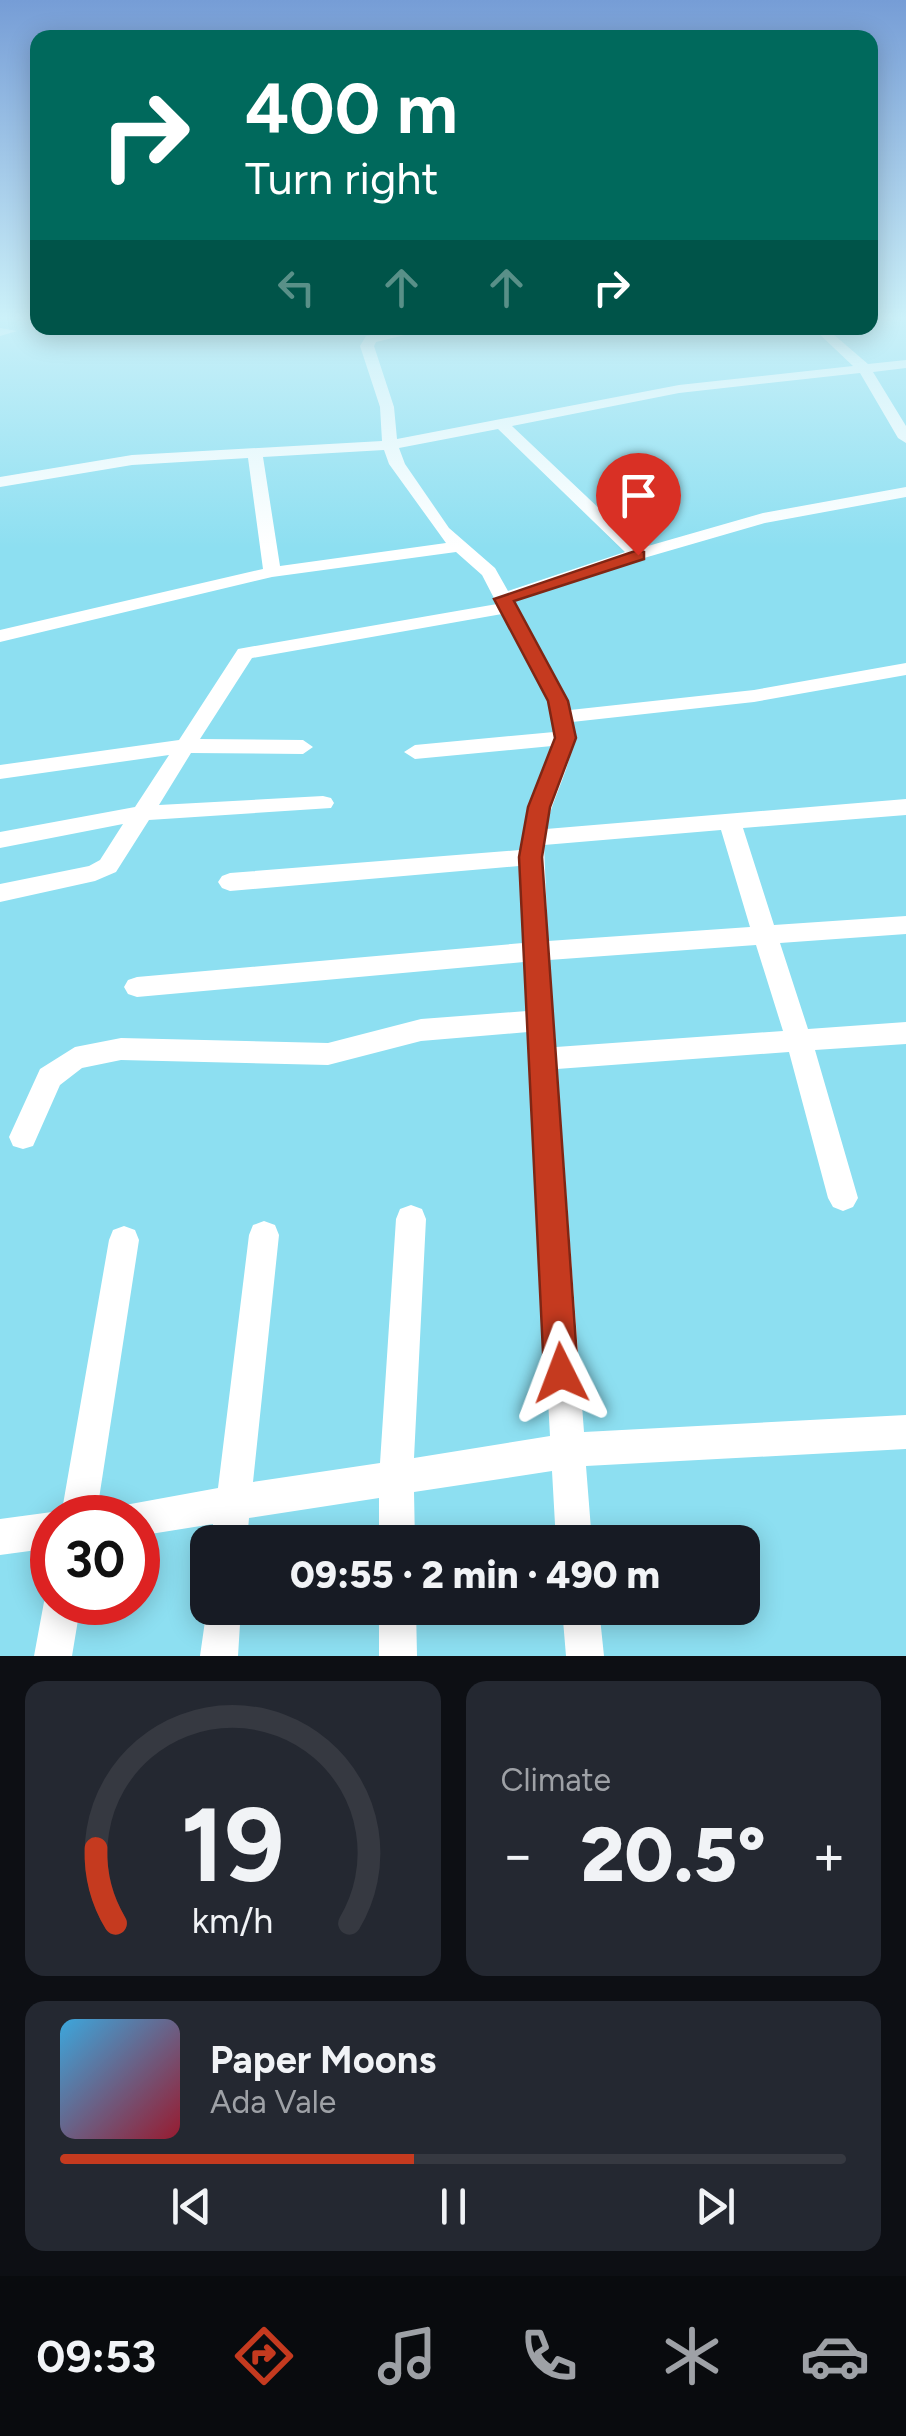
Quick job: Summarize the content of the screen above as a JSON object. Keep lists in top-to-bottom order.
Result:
{
  "page": {
    "turn": ["400 m", "Turn right"],
    "limit": "30",
    "trip": "09:55 · 2 min · 490 m",
    "tile": "Climate",
    "heat": ["−", "20.5°", "+"],
    "song": ["Paper Moons", "Ada Vale"],
    "tabs": "09:53",
    "gauge": ["19", "km/h"]
  }
}
